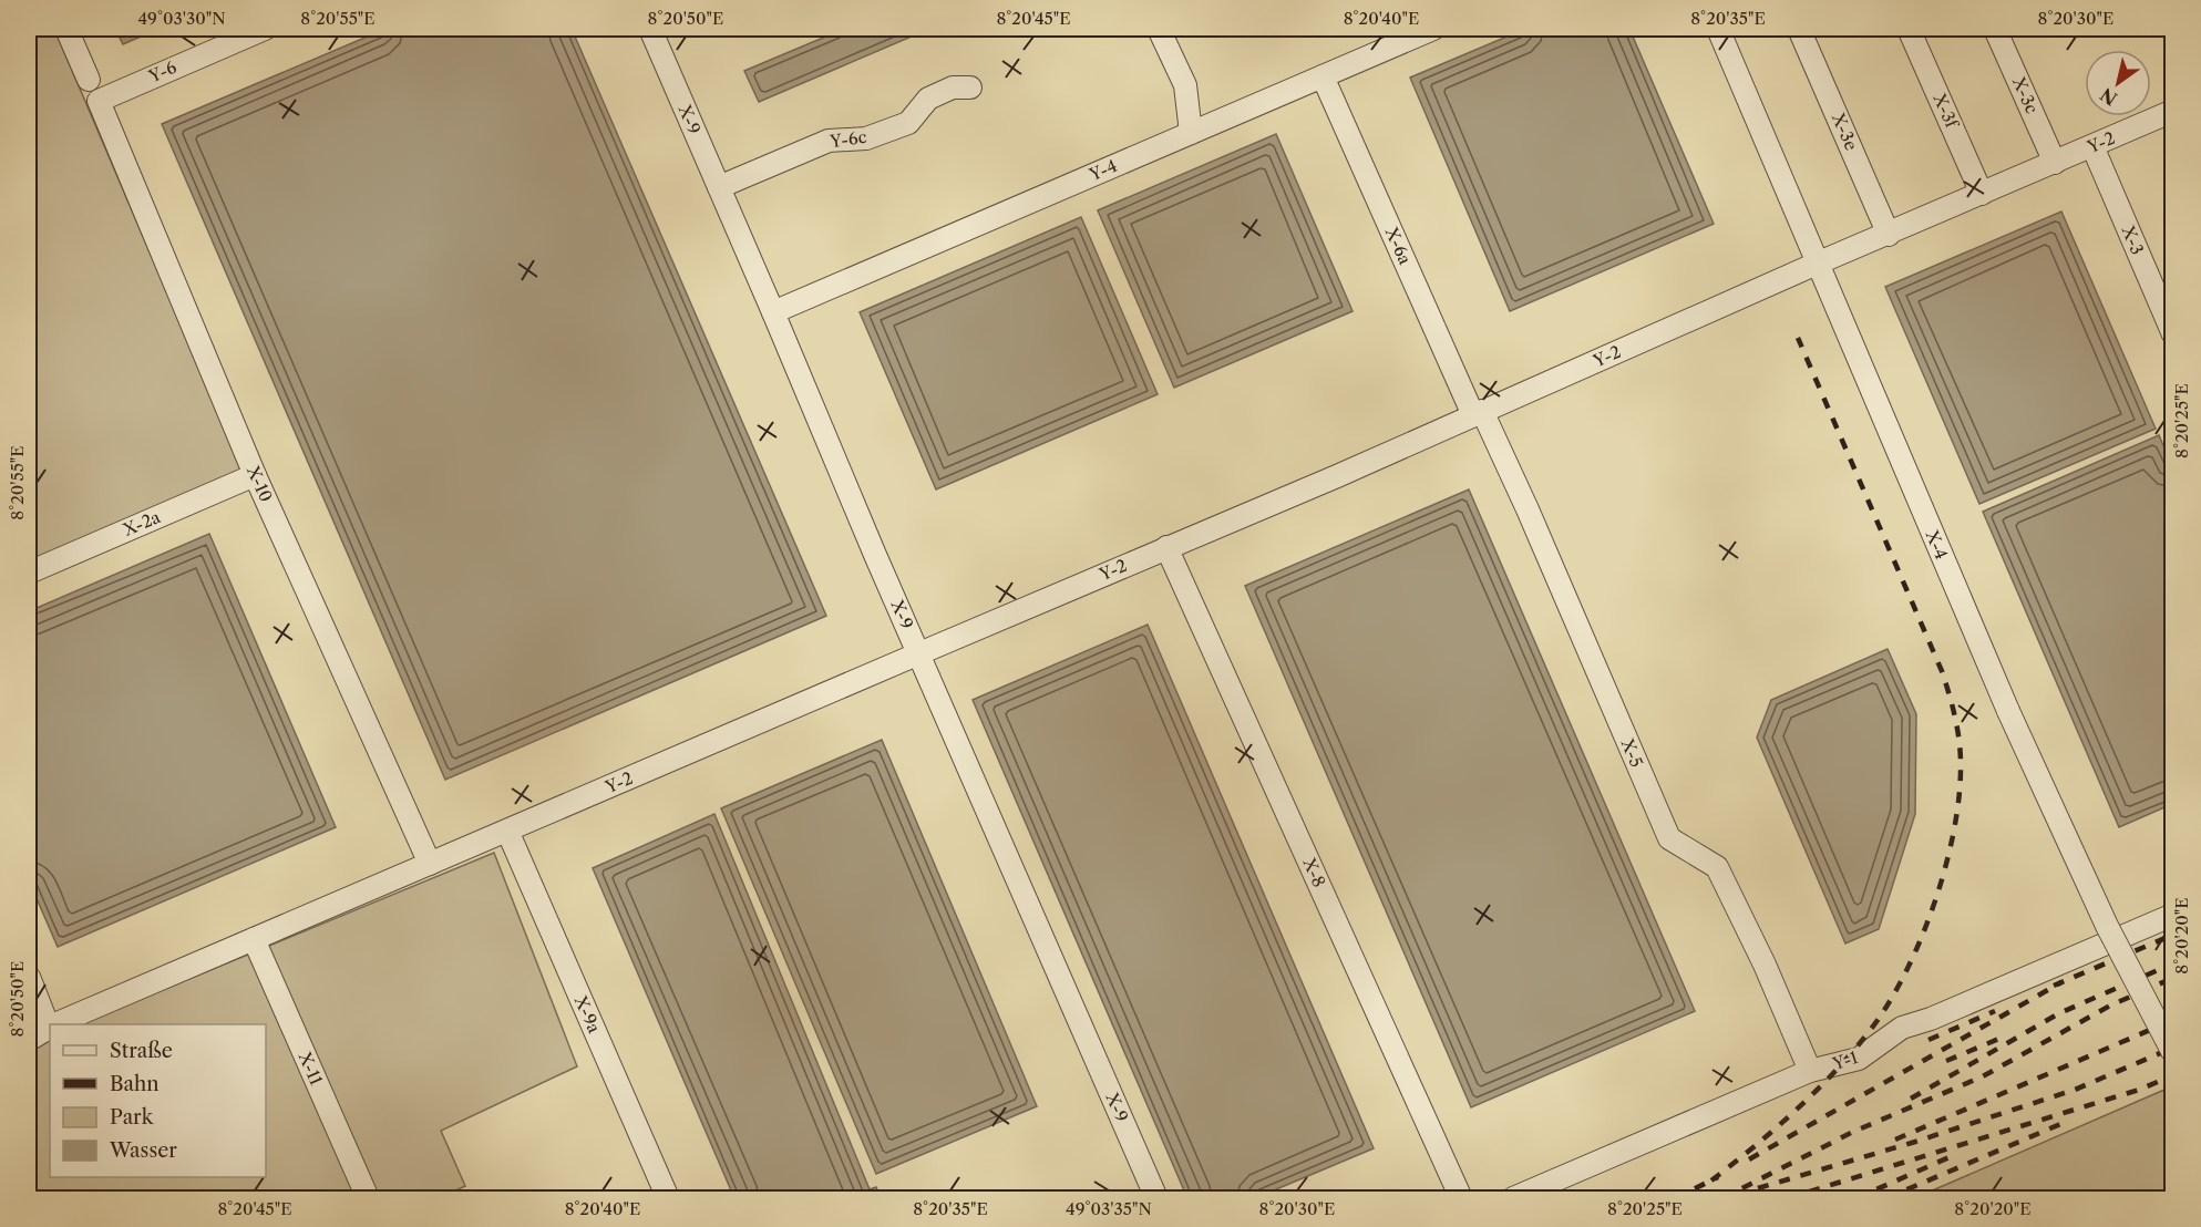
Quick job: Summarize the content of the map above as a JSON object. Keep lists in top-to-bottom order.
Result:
{
  "streets": {
    "street": [
      "Y-6",
      "X-3c",
      "X-3f",
      "X-9",
      "X-3e",
      "Y-6c",
      "Y-2",
      "Y-4",
      "X-3",
      "X-6a",
      "X-10",
      "X-2a",
      "X-4",
      "X-5",
      "X-8",
      "X-9a",
      "Y-1",
      "X-11"
    ]
  },
  "crossings": [
    ["Y-6", "X-10"],
    ["X-3c", "Y-2"],
    ["X-3f", "Y-2"],
    ["X-9", "Y-6c"],
    ["X-9", "Y-2"],
    ["X-9", "Y-4"],
    ["X-3e", "Y-2"],
    ["Y-2", "X-3"],
    ["Y-2", "X-6a"],
    ["Y-2", "X-10"],
    ["Y-2", "X-4"],
    ["Y-2", "X-5"],
    ["Y-2", "X-8"],
    ["Y-2", "X-9a"],
    ["Y-2", "X-11"],
    ["Y-4", "X-6a"],
    ["X-6a", "X-5"],
    ["X-10", "X-2a"],
    ["X-5", "Y-1"]
  ],
  "legend": [
    "Straße",
    "Bahn",
    "Park",
    "Wasser"
  ],
  "north": "bottom left",
  "coordinates": [
    "49°03'30\"N",
    "8°20'55\"E",
    "8°20'50\"E",
    "8°20'45\"E",
    "8°20'40\"E",
    "8°20'35\"E",
    "8°20'30\"E",
    "8°20'25\"E",
    "8°20'20\"E",
    "49°03'35\"N"
  ]
}
